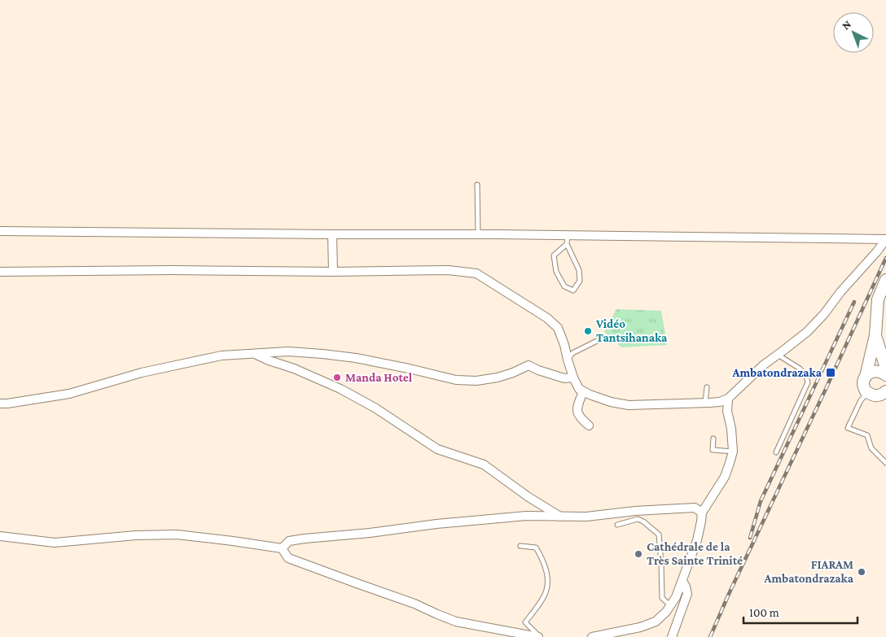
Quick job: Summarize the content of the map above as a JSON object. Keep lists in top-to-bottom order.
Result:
{
  "places": {
    "other": [
      "Vidéo Tantsihanaka",
      "Manda Hotel",
      "Cathédrale de la Très Sainte Trinité",
      "FIARAM Ambatondrazaka"
    ],
    "transit": ["Ambatondrazaka"]
  },
  "scale_bar": "100 m",
  "north": "top left"
}
